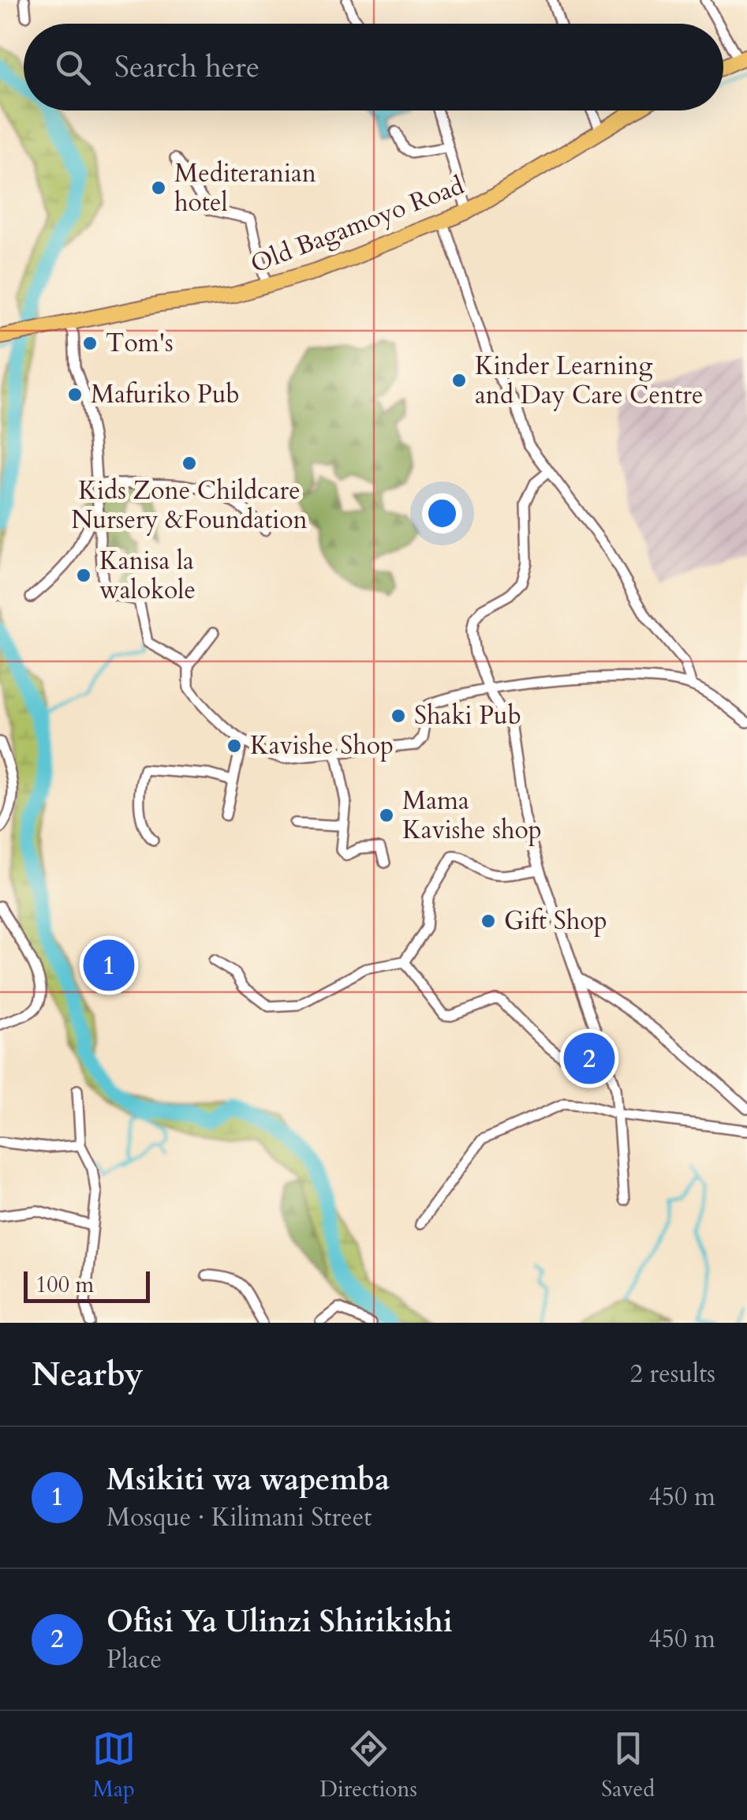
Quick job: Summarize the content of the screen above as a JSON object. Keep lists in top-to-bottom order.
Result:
{
  "streets": {
    "main road": ["Old Bagamoyo Road"]
  },
  "places": [
    "Mediteranian hotel",
    "Tom's",
    "Kinder Learning and Day Care Centre",
    "Mafuriko Pub",
    "Kids Zone Childcare Nursery &Foundation",
    "Kanisa la walokole",
    "Shaki Pub",
    "Kavishe Shop",
    "Mama Kavishe shop",
    "Gift Shop"
  ],
  "scale_bar": "100 m",
  "page": {
    "search": "Search here",
    "pins": ["1", "2"],
    "scale": "100 m",
    "heading": ["Nearby", "2 results"],
    "list": [
      {
        "mark": "1",
        "name": "Msikiti wa wapemba",
        "note": "Mosque · Kilimani Street",
        "value": "450 m"
      },
      {
        "mark": "2",
        "name": "Ofisi Ya Ulinzi Shirikishi",
        "note": "Place",
        "value": "450 m"
      }
    ],
    "nav": ["Map", "Directions", "Saved"]
  }
}
